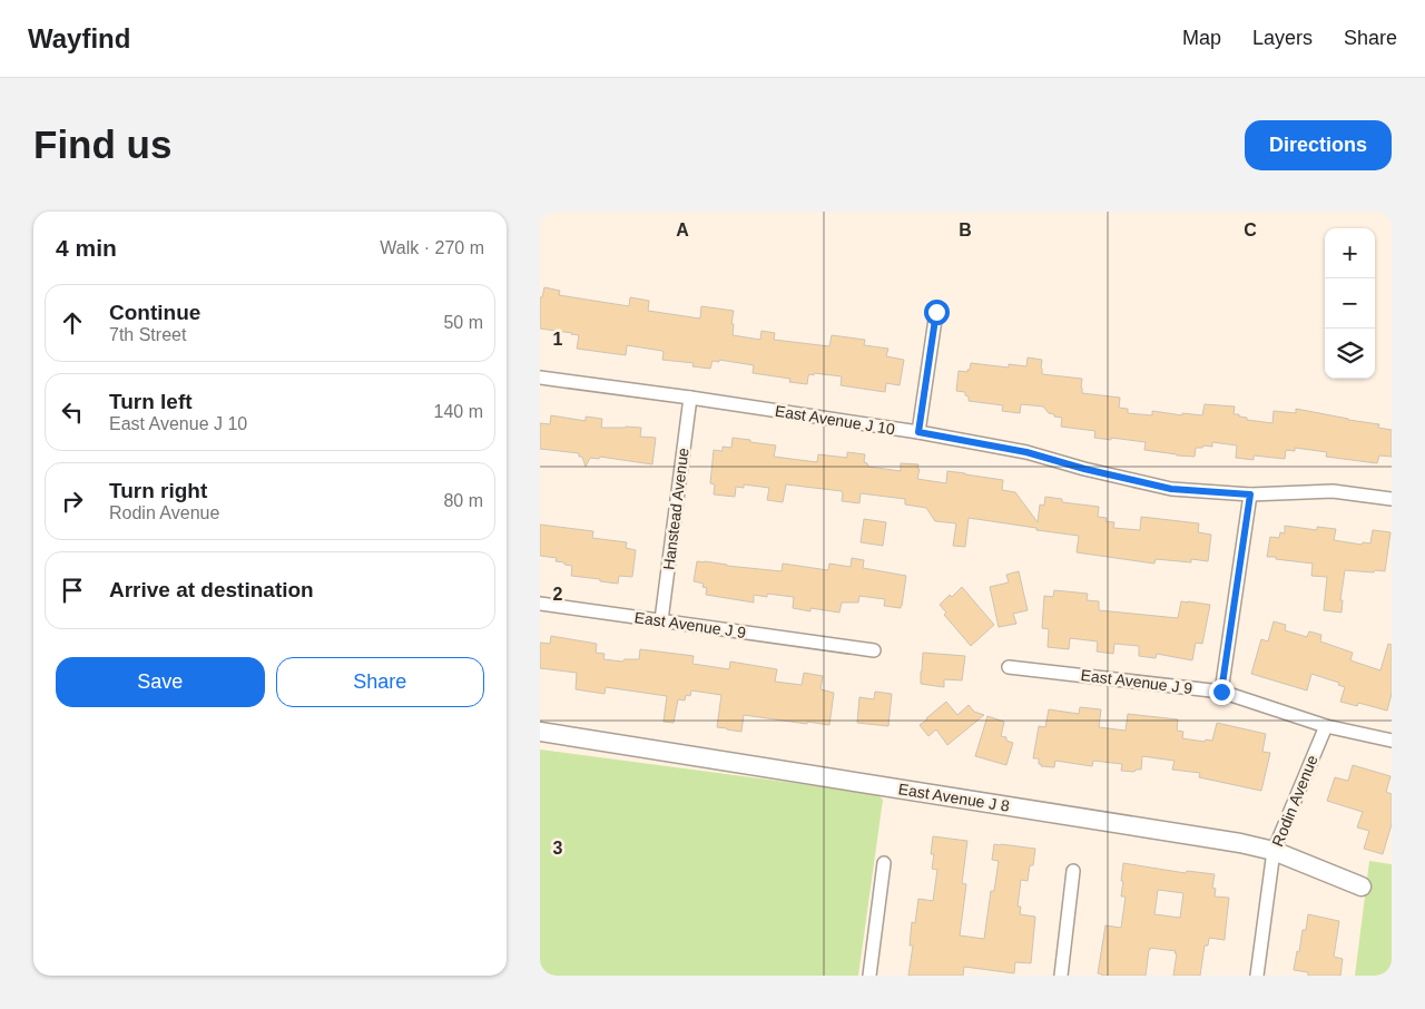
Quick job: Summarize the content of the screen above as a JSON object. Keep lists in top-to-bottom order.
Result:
{
  "streets": {
    "street": [
      "East Avenue J 10",
      "Hanstead Avenue",
      "East Avenue J 9",
      "East Avenue J 8",
      "Rodin Avenue"
    ]
  },
  "crossings": [
    ["East Avenue J 10", "Hanstead Avenue"],
    ["Hanstead Avenue", "East Avenue J 9"],
    ["East Avenue J 9", "Rodin Avenue"],
    ["East Avenue J 8", "Rodin Avenue"]
  ],
  "page": {
    "header": "Wayfind",
    "nav": ["Map", "Layers", "Share"],
    "buttons": [
      "Directions",
      ["Save", "Share"]
    ],
    "title": "Find us",
    "heading": ["4 min", "Walk · 270 m"],
    "map_buttons": ["+", "−"],
    "list": [
      ["Continue", "7th Street", "50 m"],
      ["Turn left", "East Avenue J 10", "140 m"],
      ["Turn right", "Rodin Avenue", "80 m"],
      "Arrive at destination"
    ]
  },
  "grid": {
    "columns": ["A", "B", "C"],
    "rows": ["1", "2", "3"]
  }
}
